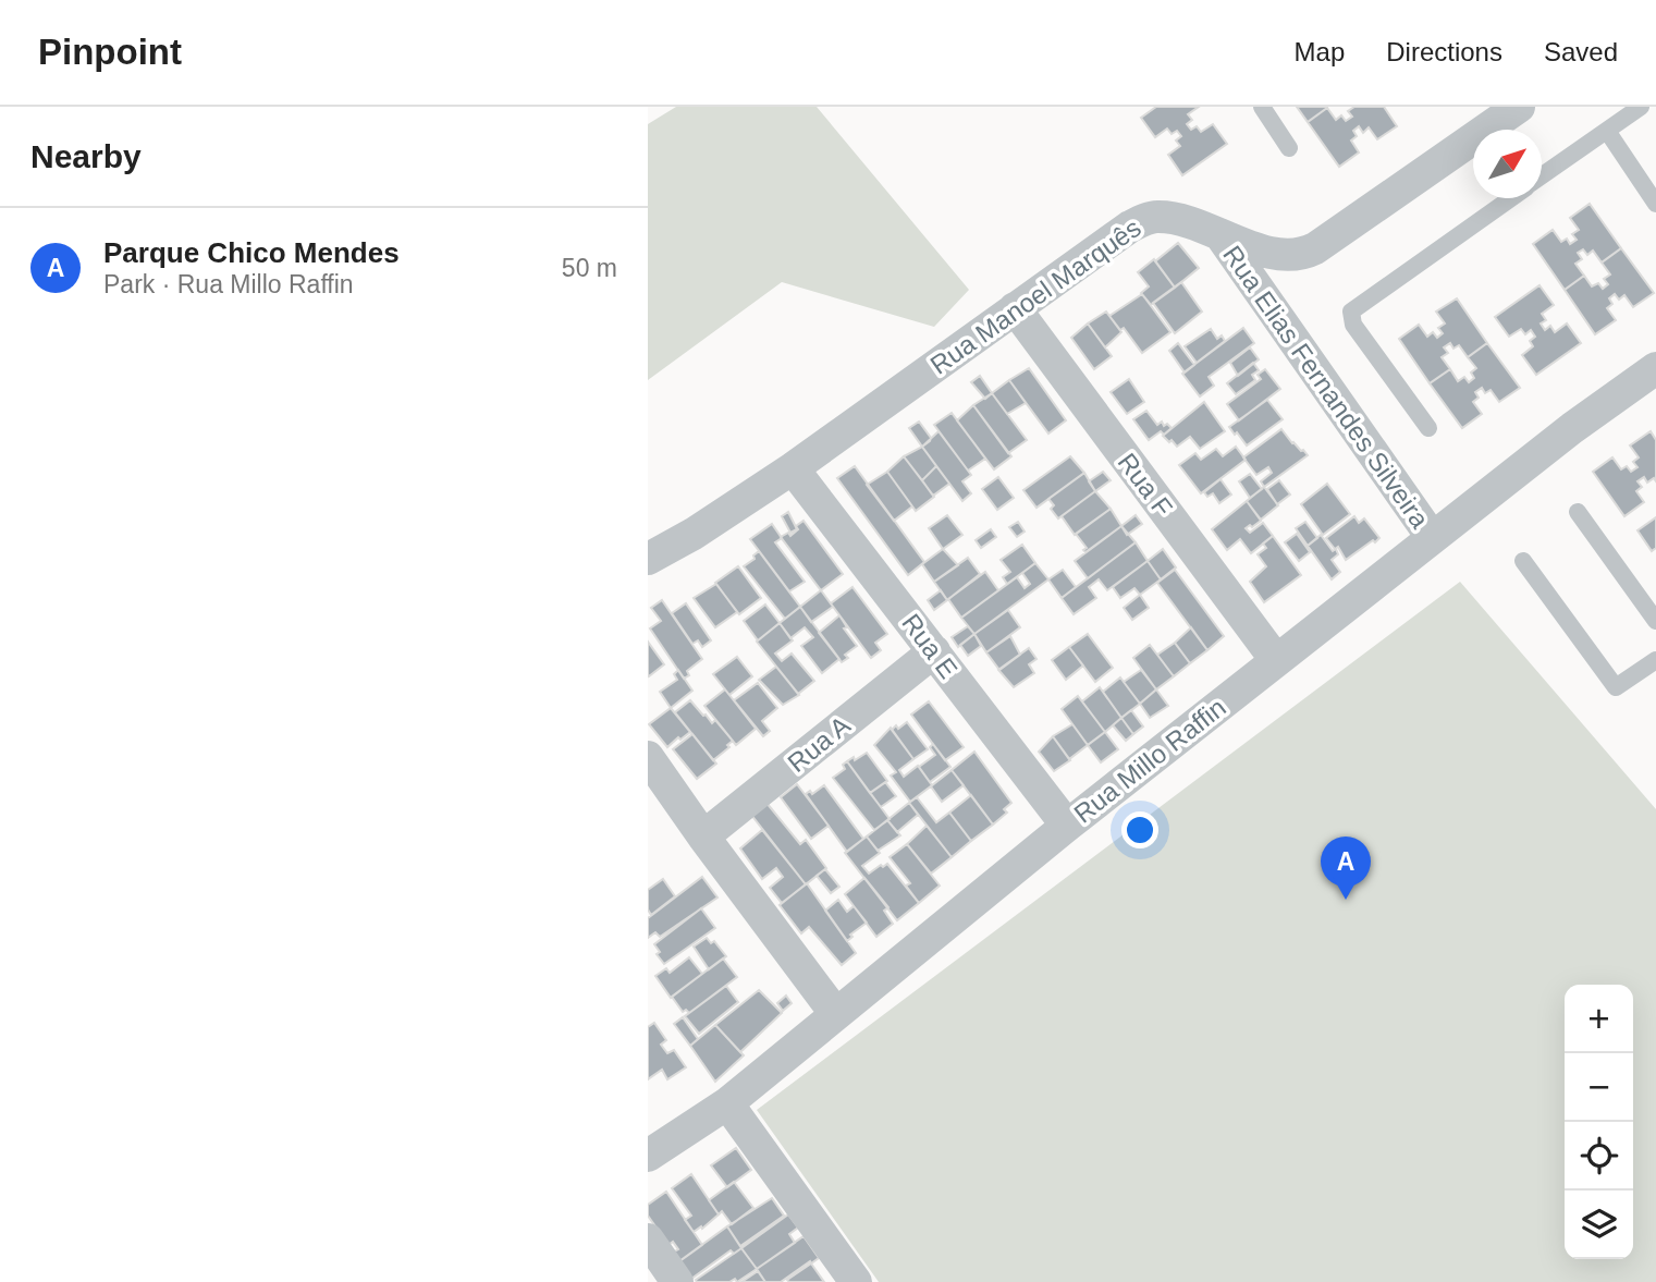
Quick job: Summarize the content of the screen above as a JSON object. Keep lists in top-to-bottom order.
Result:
{
  "streets": {
    "street": [
      "Rua Manoel Marquês",
      "Rua Elias Fernandes Silveira",
      "Rua F",
      "Rua E",
      "Rua A",
      "Rua Millo Raffin"
    ]
  },
  "crossings": [
    ["Rua Manoel Marquês", "Rua Elias Fernandes Silveira"],
    ["Rua Manoel Marquês", "Rua F"],
    ["Rua Manoel Marquês", "Rua E"],
    ["Rua Elias Fernandes Silveira", "Rua Millo Raffin"],
    ["Rua F", "Rua Millo Raffin"],
    ["Rua E", "Rua A"],
    ["Rua E", "Rua Millo Raffin"]
  ],
  "north": "top right",
  "page": {
    "header": "Pinpoint",
    "nav": ["Map", "Directions", "Saved"],
    "heading": "Nearby",
    "list": [
      {
        "mark": "A",
        "name": "Parque Chico Mendes",
        "note": "Park · Rua Millo Raffin",
        "value": "50 m"
      }
    ],
    "pins": "A",
    "map_buttons": ["+", "−"]
  }
}
